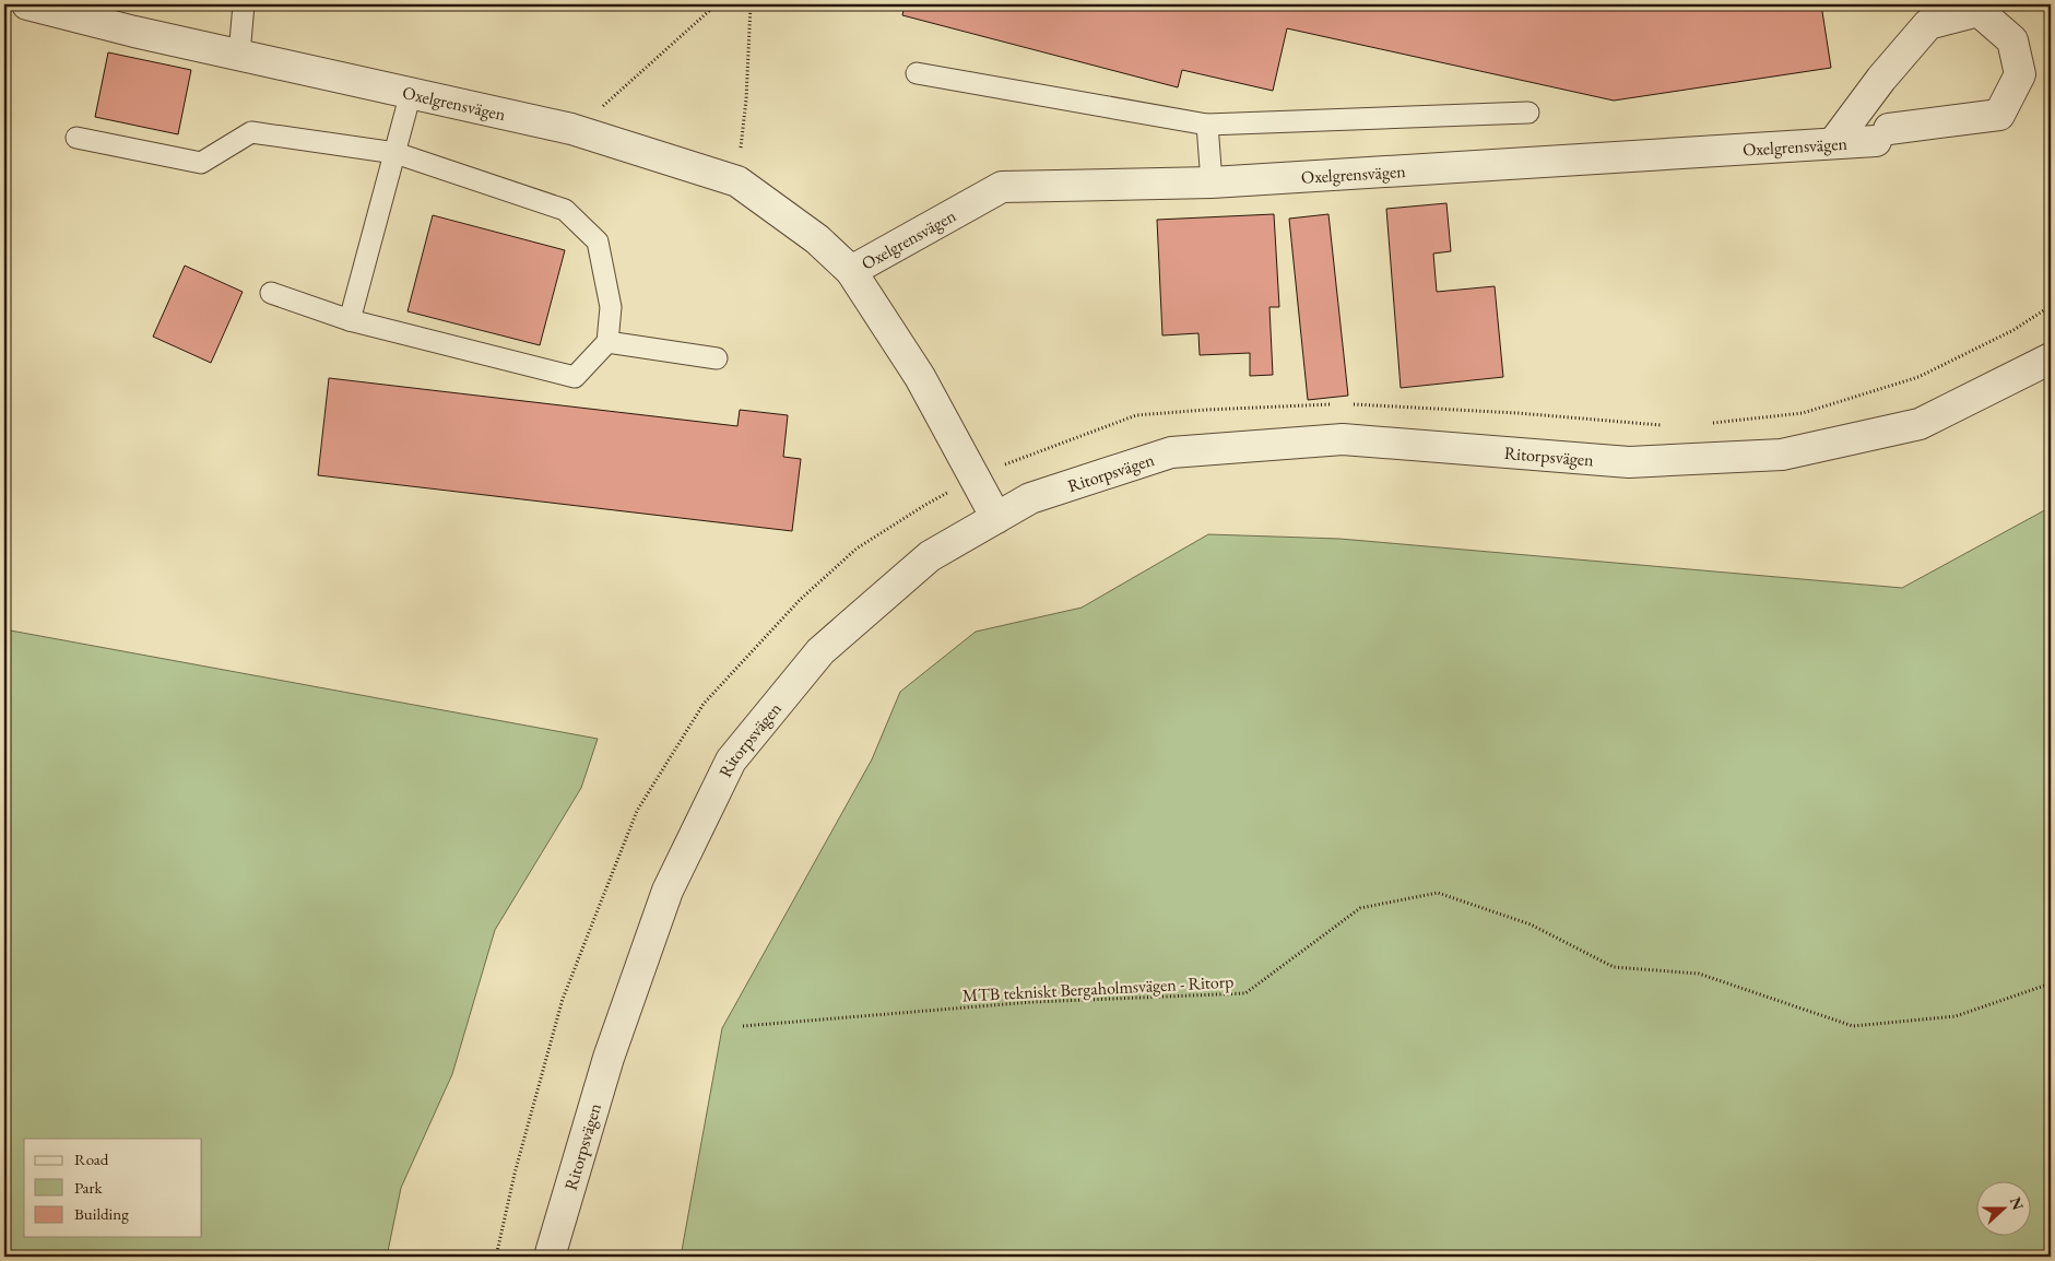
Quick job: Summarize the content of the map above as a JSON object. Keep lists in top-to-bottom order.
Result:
{
  "streets": {
    "street": ["Oxelgrensvägen", "Ritorpsvägen"],
    "path": ["MTB tekniskt Bergaholmsvägen - Ritorp"]
  },
  "crossings": [
    ["Oxelgrensvägen", "Ritorpsvägen"]
  ],
  "legend": ["Road", "Park", "Building"],
  "north": "right"
}
